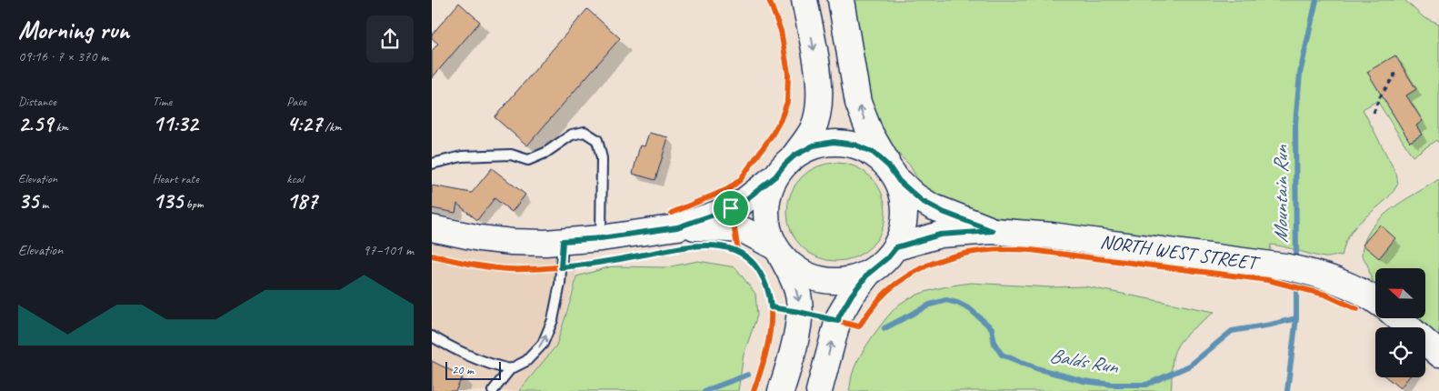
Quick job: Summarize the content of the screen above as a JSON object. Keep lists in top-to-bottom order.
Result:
{
  "streets": {
    "street": ["NORTH WEST STREET"]
  },
  "water": ["Mountain Run", "Balds Run"],
  "scale_bar": "20 m",
  "north": "left",
  "page": {
    "heading": ["Morning run", "09:16 · 7 × 370 m"],
    "stats": [
      ["Distance", "2.59 km"],
      ["Time", "11:32"],
      ["Pace", "4:27 /km"],
      ["Elevation", "35 m"],
      ["Heart rate", "135 bpm"],
      ["kcal", "187"]
    ],
    "chart": ["Elevation", "97–101 m"],
    "scale": "20 m"
  }
}
